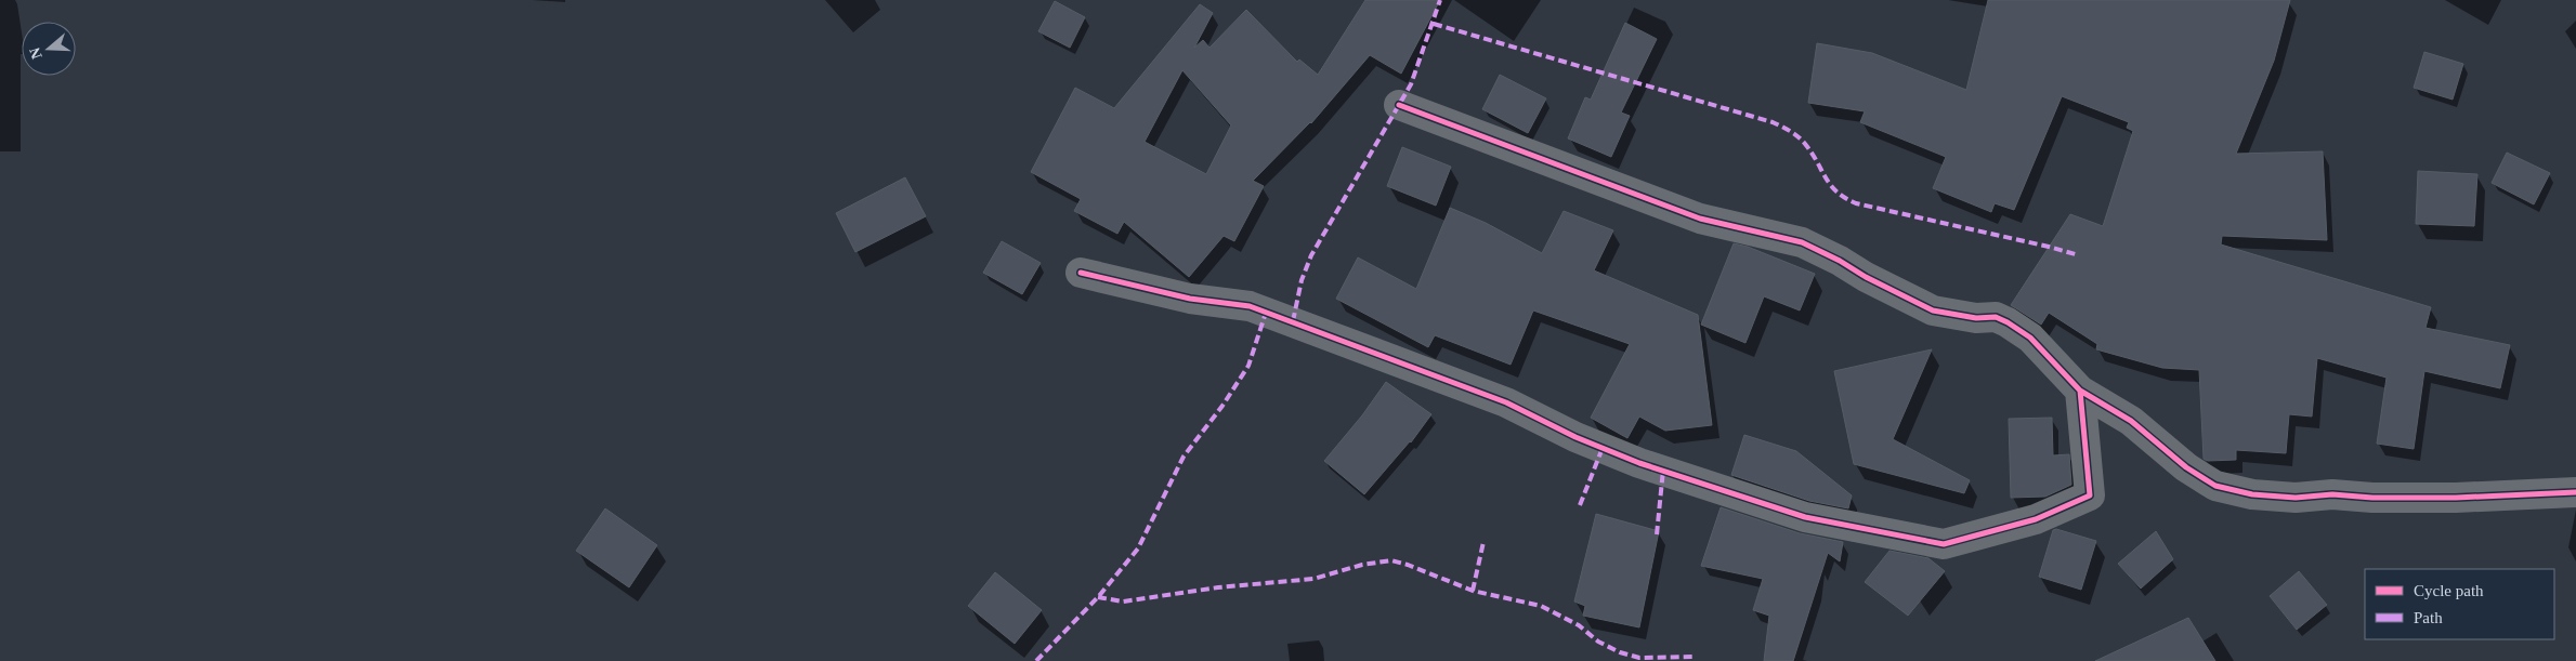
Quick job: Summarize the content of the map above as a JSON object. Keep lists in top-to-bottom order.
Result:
{
  "legend": ["Cycle path", "Path"],
  "north": "left"
}
